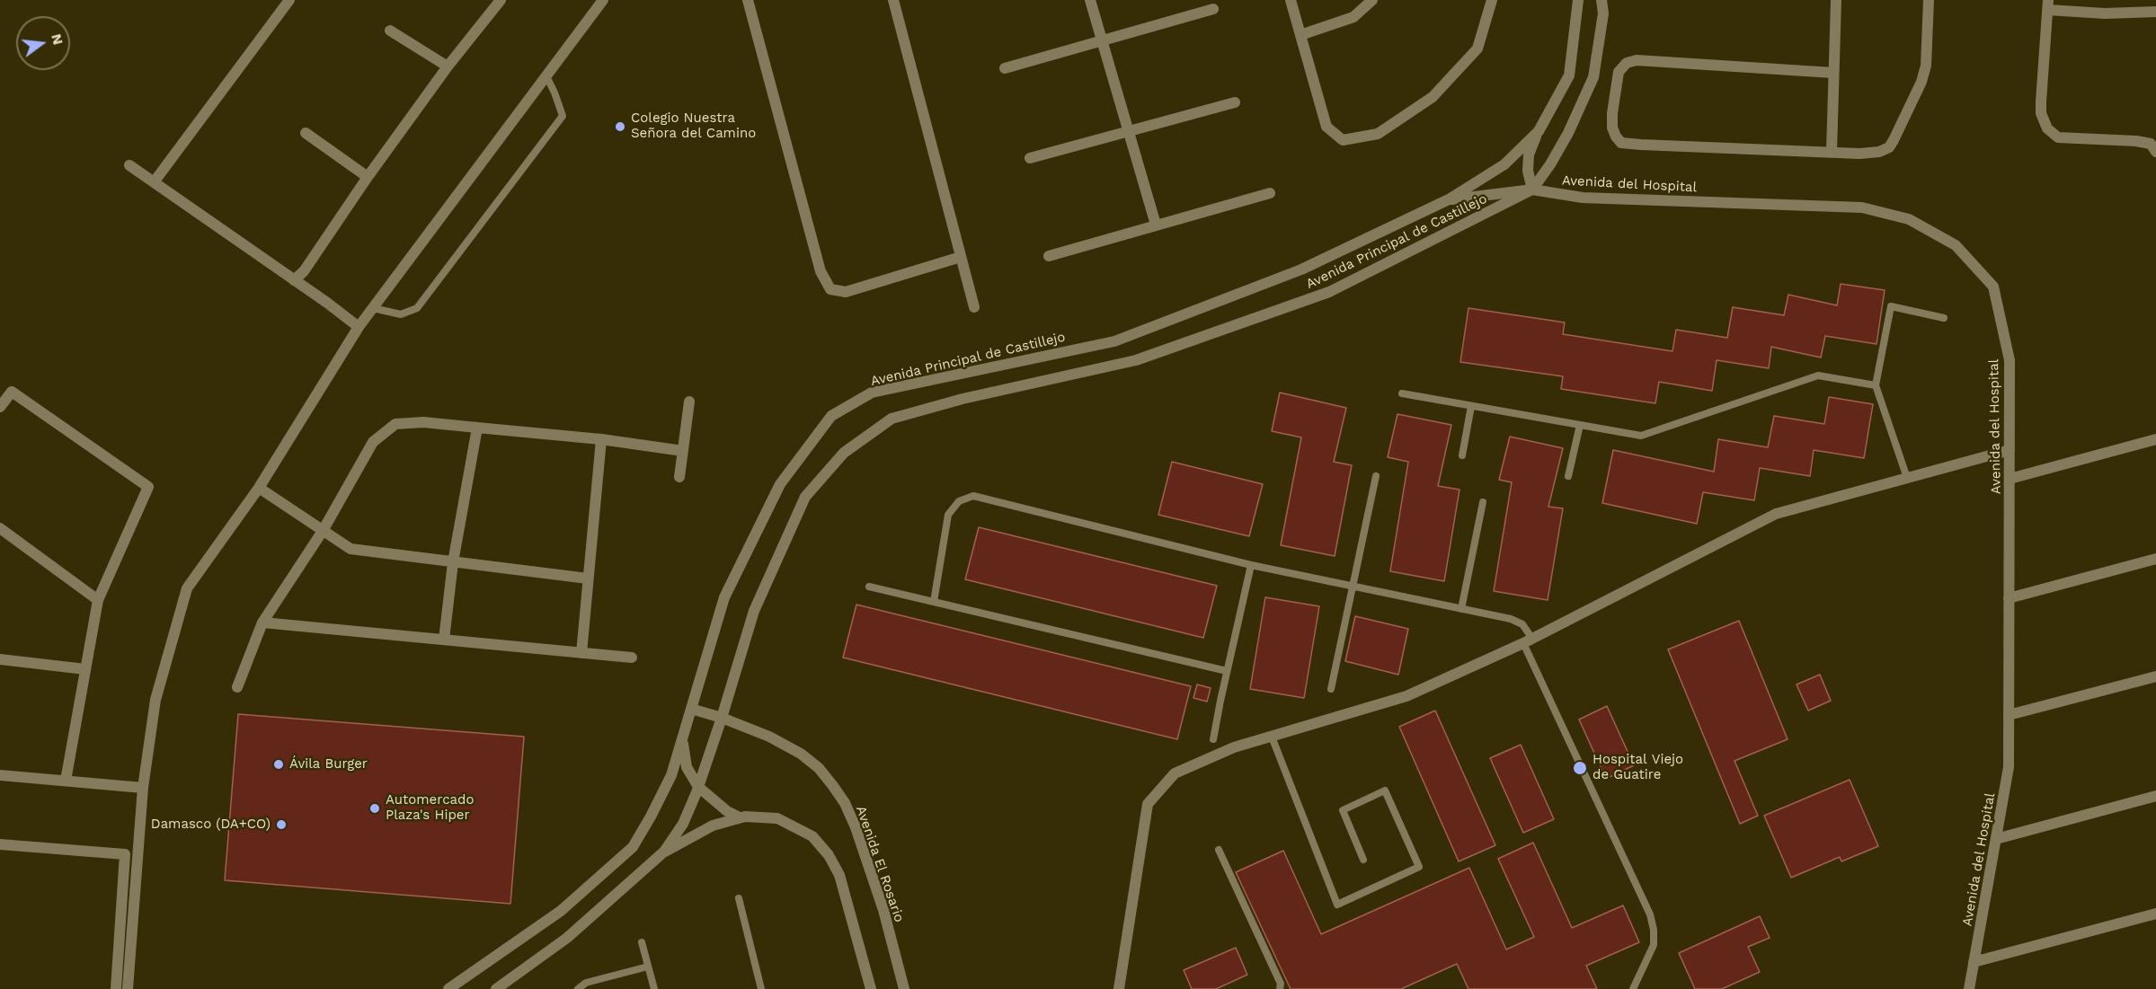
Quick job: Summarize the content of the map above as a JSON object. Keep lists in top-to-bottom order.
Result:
{
  "streets": {
    "street": ["Avenida del Hospital", "Avenida Principal de Castillejo", "Avenida El Rosario"]
  },
  "crossings": [
    ["Avenida del Hospital", "Avenida Principal de Castillejo"],
    ["Avenida Principal de Castillejo", "Avenida El Rosario"]
  ],
  "places": [
    "Colegio Nuestra Señora del Camino",
    "Ávila Burger",
    "Hospital Viejo de Guatire",
    "Automercado Plaza's Hiper",
    "Damasco (DA+CO)"
  ],
  "north": "right"
}
